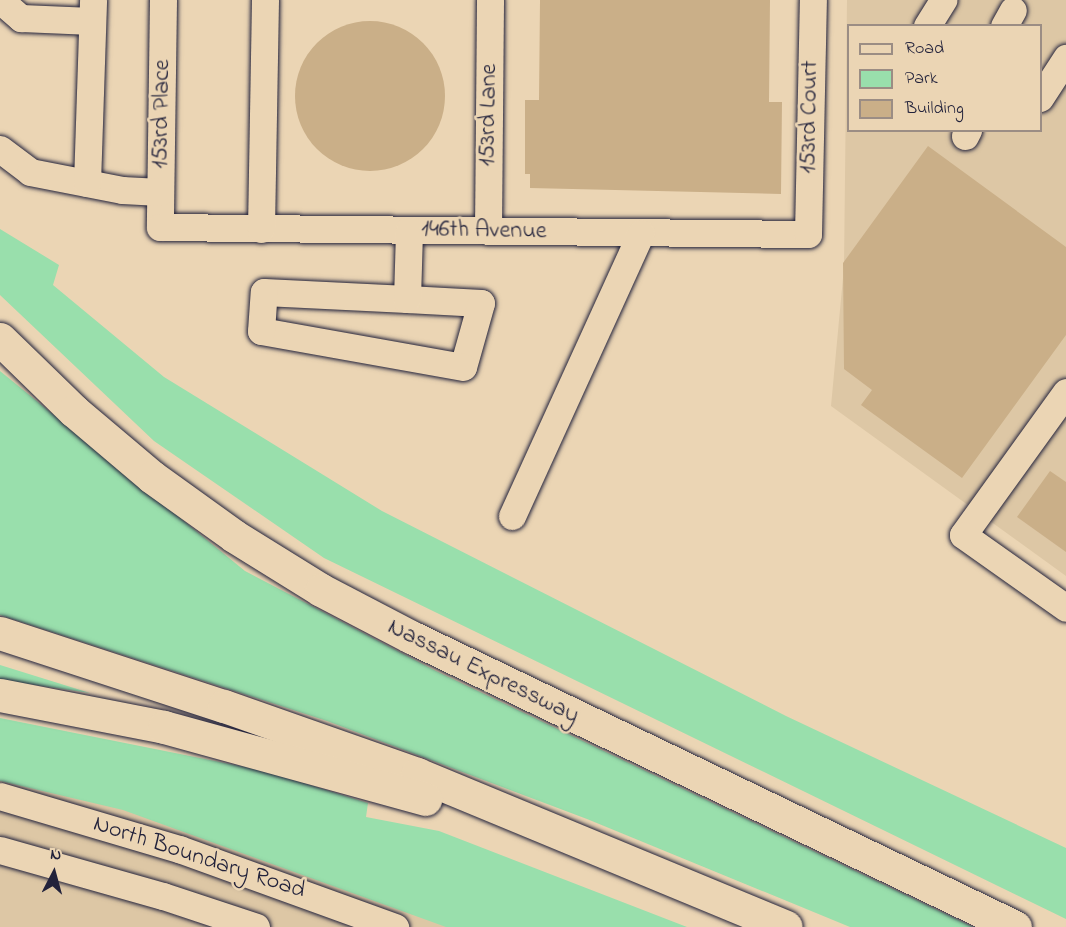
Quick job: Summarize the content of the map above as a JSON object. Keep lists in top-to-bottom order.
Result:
{
  "streets": {
    "highway": ["Nassau Expressway"],
    "street": [
      "153rd Place",
      "153rd Lane",
      "153rd Court",
      "146th Avenue",
      "North Boundary Road"
    ]
  },
  "crossings": [
    ["153rd Place", "146th Avenue"],
    ["153rd Lane", "146th Avenue"],
    ["153rd Court", "146th Avenue"]
  ],
  "legend": ["Road", "Park", "Building"],
  "north": "top"
}
